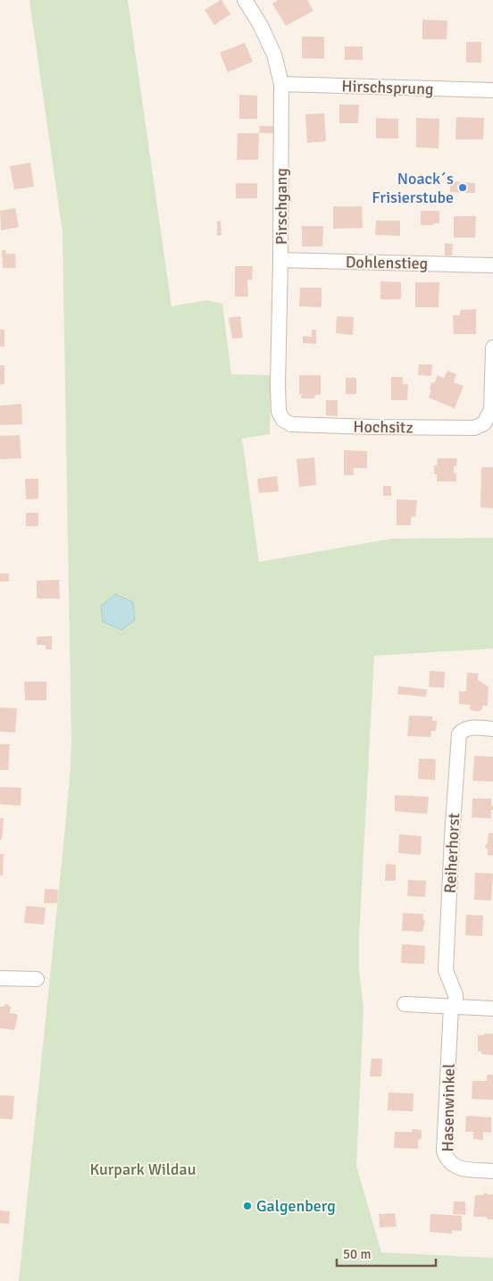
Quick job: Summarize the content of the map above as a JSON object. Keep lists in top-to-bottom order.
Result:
{
  "streets": {
    "street": [
      "Hirschsprung",
      "Pirschgang",
      "Dohlenstieg",
      "Hochsitz",
      "Reiherhorst",
      "Hasenwinkel"
    ]
  },
  "crossings": [
    ["Hirschsprung", "Pirschgang"],
    ["Pirschgang", "Dohlenstieg"],
    ["Pirschgang", "Hochsitz"],
    ["Reiherhorst", "Hasenwinkel"]
  ],
  "parks": ["Kurpark Wildau"],
  "places": ["Noack´s Frisierstube", "Galgenberg"],
  "scale_bar": "50 m"
}
